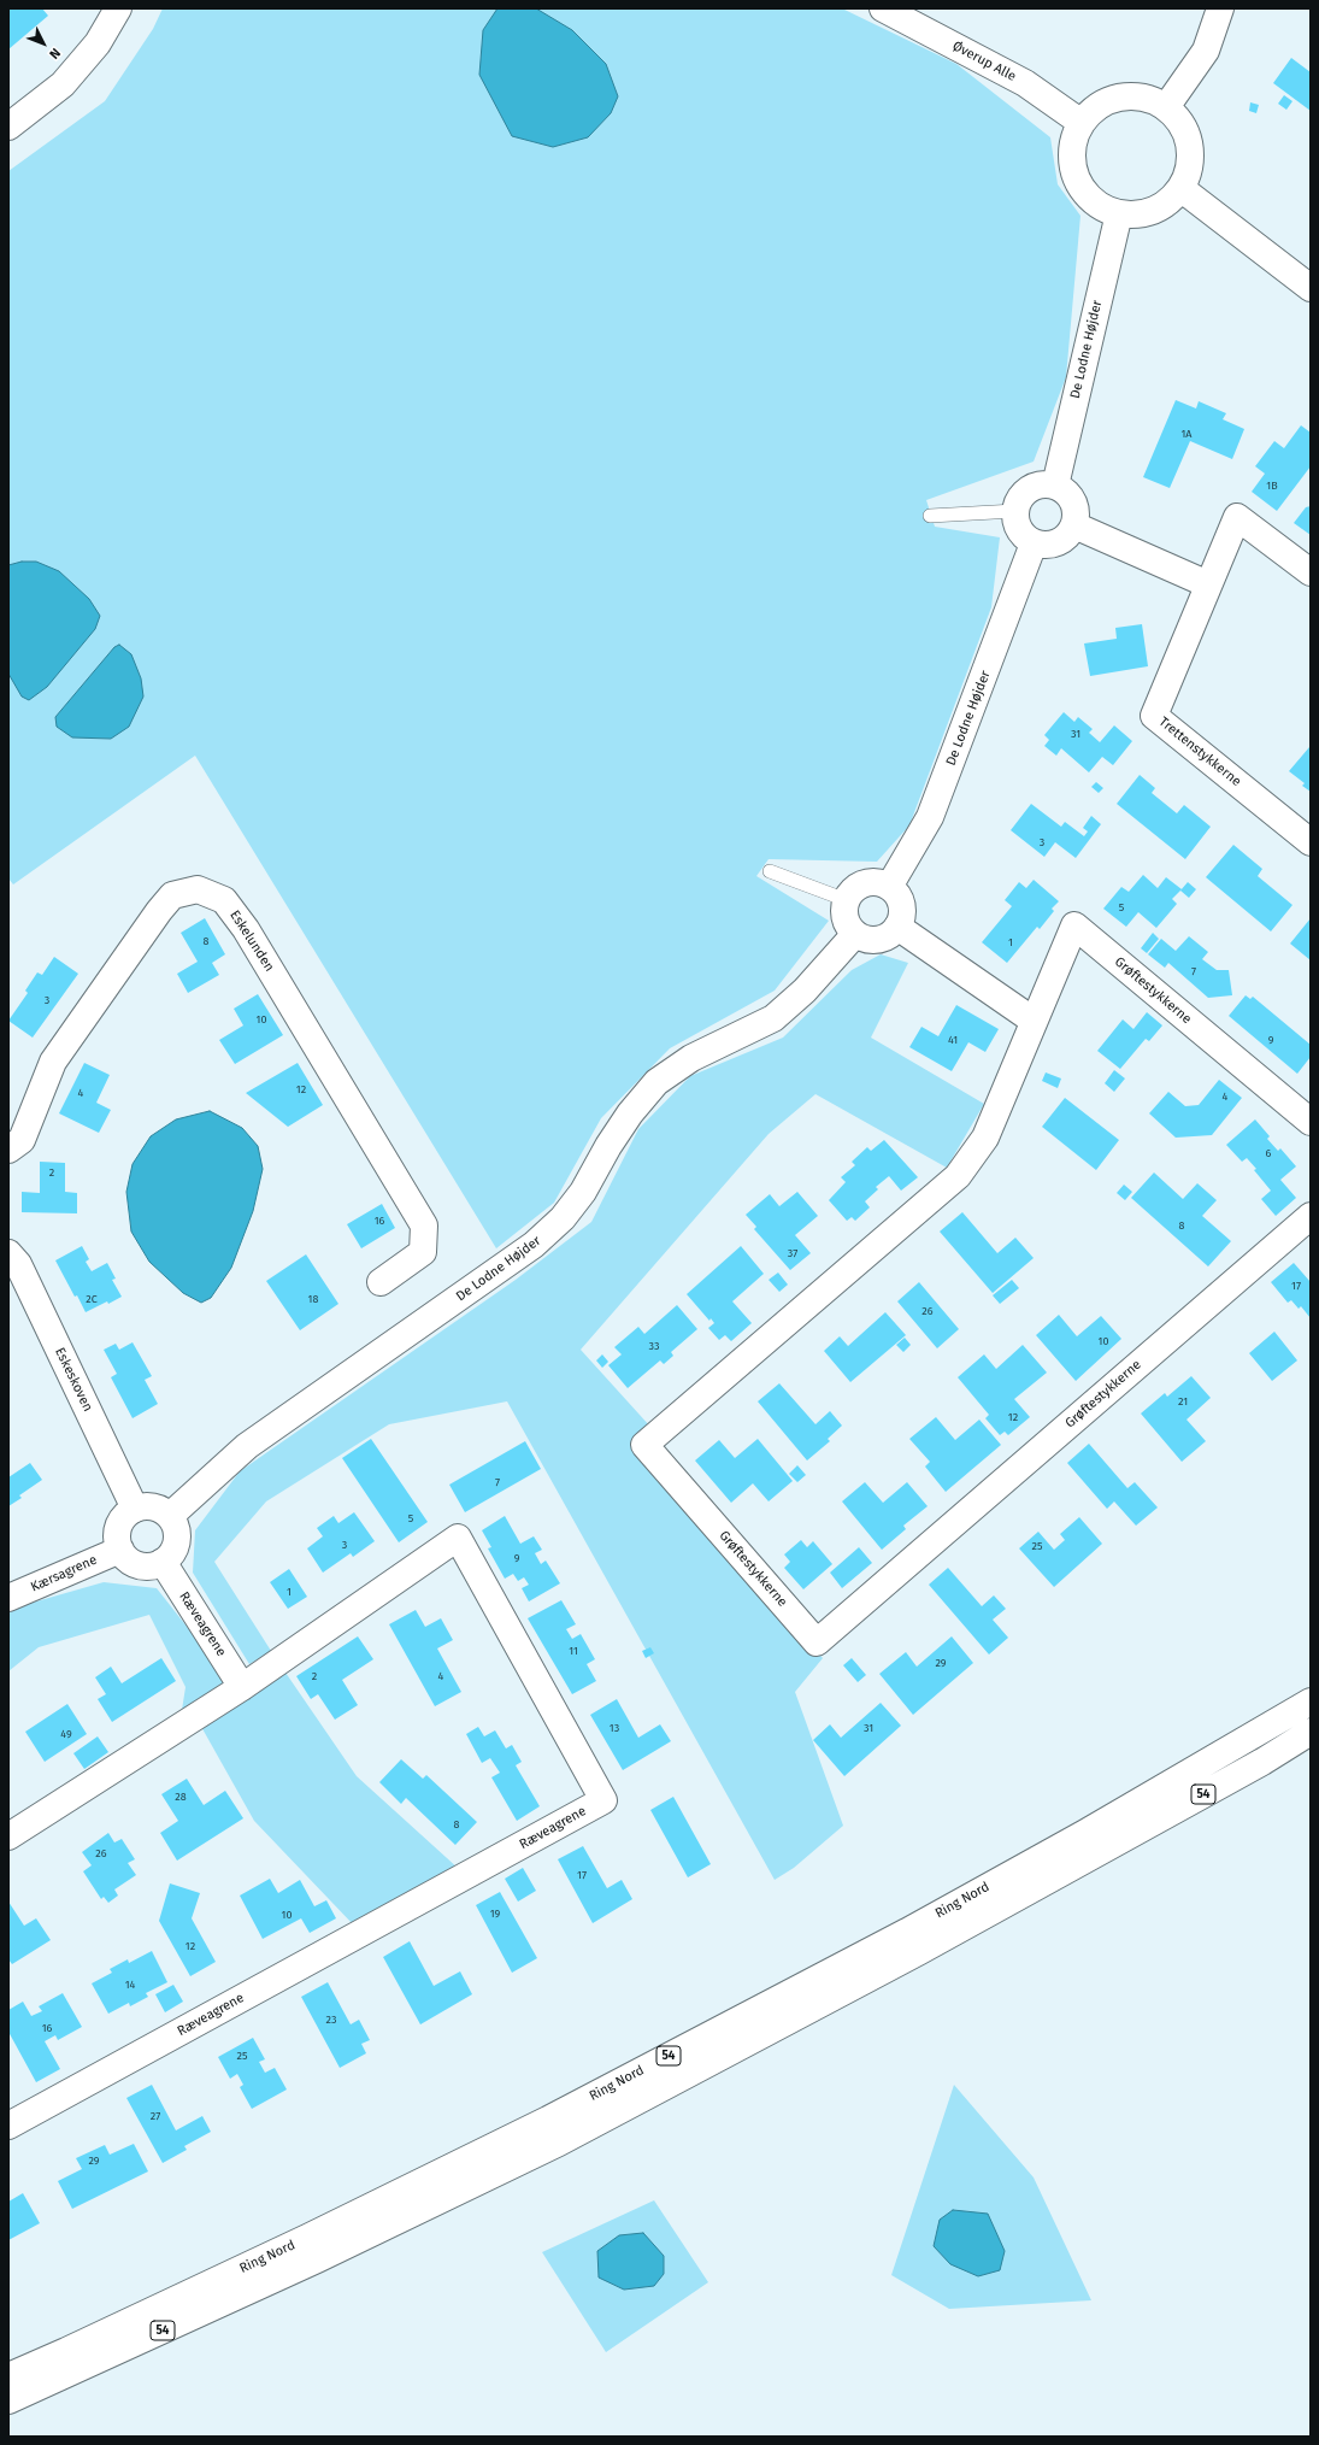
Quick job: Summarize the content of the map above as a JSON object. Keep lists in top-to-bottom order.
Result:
{
  "streets": {
    "main road": [
      "Øverup Alle",
      "De Lodne Højder",
      "Trettenstykkerne",
      "Eskelunden",
      "Grøftestykkerne",
      "Eskeskoven",
      "Kærsagrene",
      "Ræveagrene",
      "54",
      "Ring Nord"
    ]
  },
  "crossings": [
    ["Øverup Alle", "De Lodne Højder"],
    ["De Lodne Højder", "Eskeskoven"],
    ["De Lodne Højder", "Kærsagrene"],
    ["De Lodne Højder", "Ræveagrene"],
    ["Eskeskoven", "Kærsagrene"],
    ["Eskeskoven", "Ræveagrene"],
    ["Kærsagrene", "Ræveagrene"]
  ],
  "house_numbers": [
    "1A",
    "1B",
    "31",
    "3",
    "5",
    "8",
    "1",
    "7",
    "3",
    "10",
    "41",
    "9",
    "12",
    "4",
    "4",
    "6",
    "2",
    "16",
    "8",
    "37",
    "17",
    "2C",
    "18",
    "26",
    "10",
    "33",
    "21",
    "12",
    "7",
    "5",
    "3",
    "25",
    "9",
    "1",
    "11",
    "29",
    "2",
    "4",
    "13",
    "31",
    "49",
    "28",
    "8",
    "26",
    "17",
    "19",
    "10",
    "12",
    "14",
    "23",
    "16",
    "25",
    "27",
    "29"
  ],
  "north": "bottom right"
}
